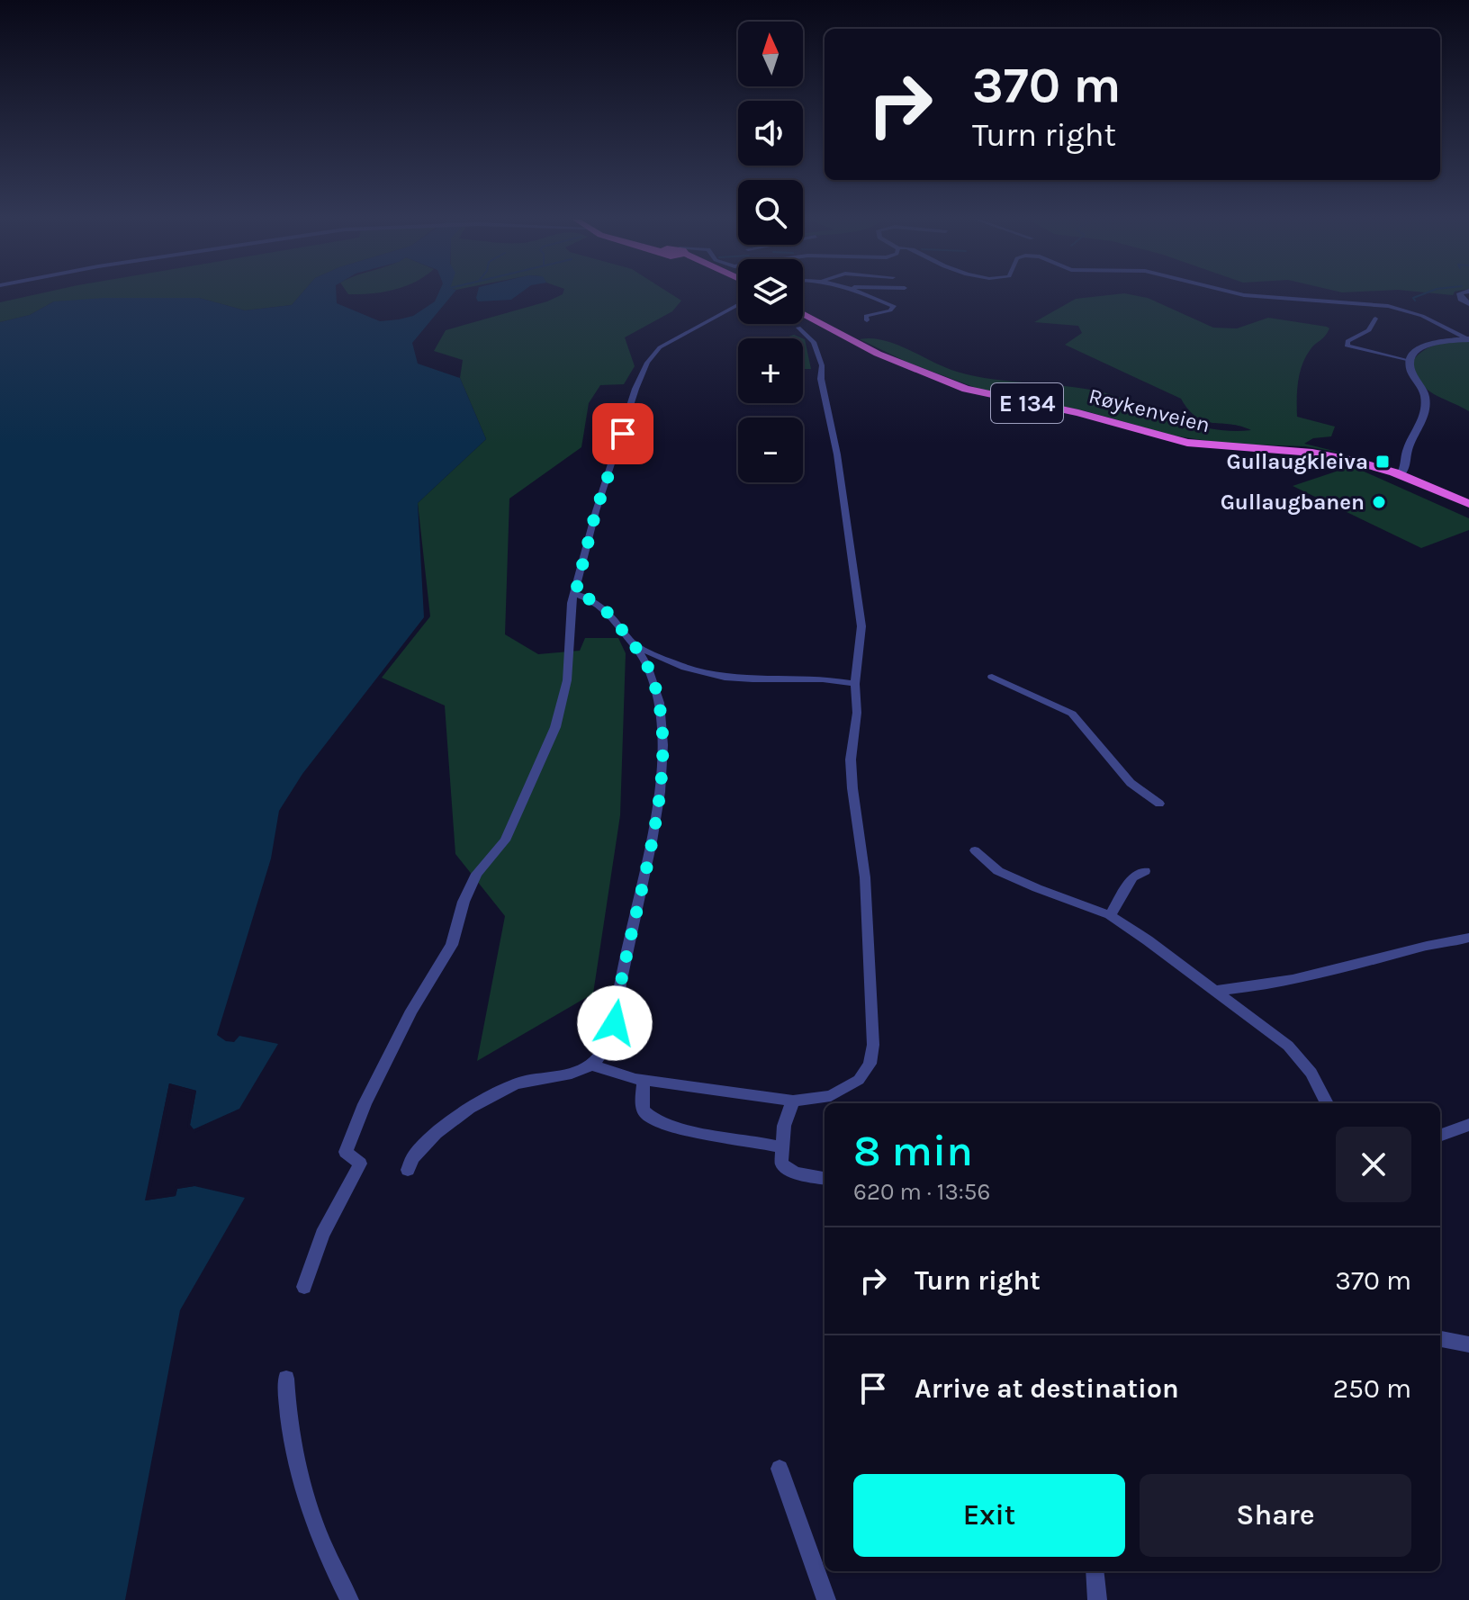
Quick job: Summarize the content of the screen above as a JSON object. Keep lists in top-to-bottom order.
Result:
{
  "streets": {
    "highway": ["E 134", "Røykenveien"]
  },
  "places": {
    "transit": ["Gullaugkleiva"],
    "other": ["Gullaugbanen"]
  },
  "north": "top",
  "page": {
    "map_buttons": ["+", "−"],
    "turn": ["370 m", "Turn right"],
    "heading": ["8 min", "620 m · 13:56"],
    "list": [
      {
        "name": "Turn right",
        "value": "370 m"
      },
      {
        "name": "Arrive at destination",
        "value": "250 m"
      }
    ],
    "buttons": ["Exit", "Share"]
  }
}
